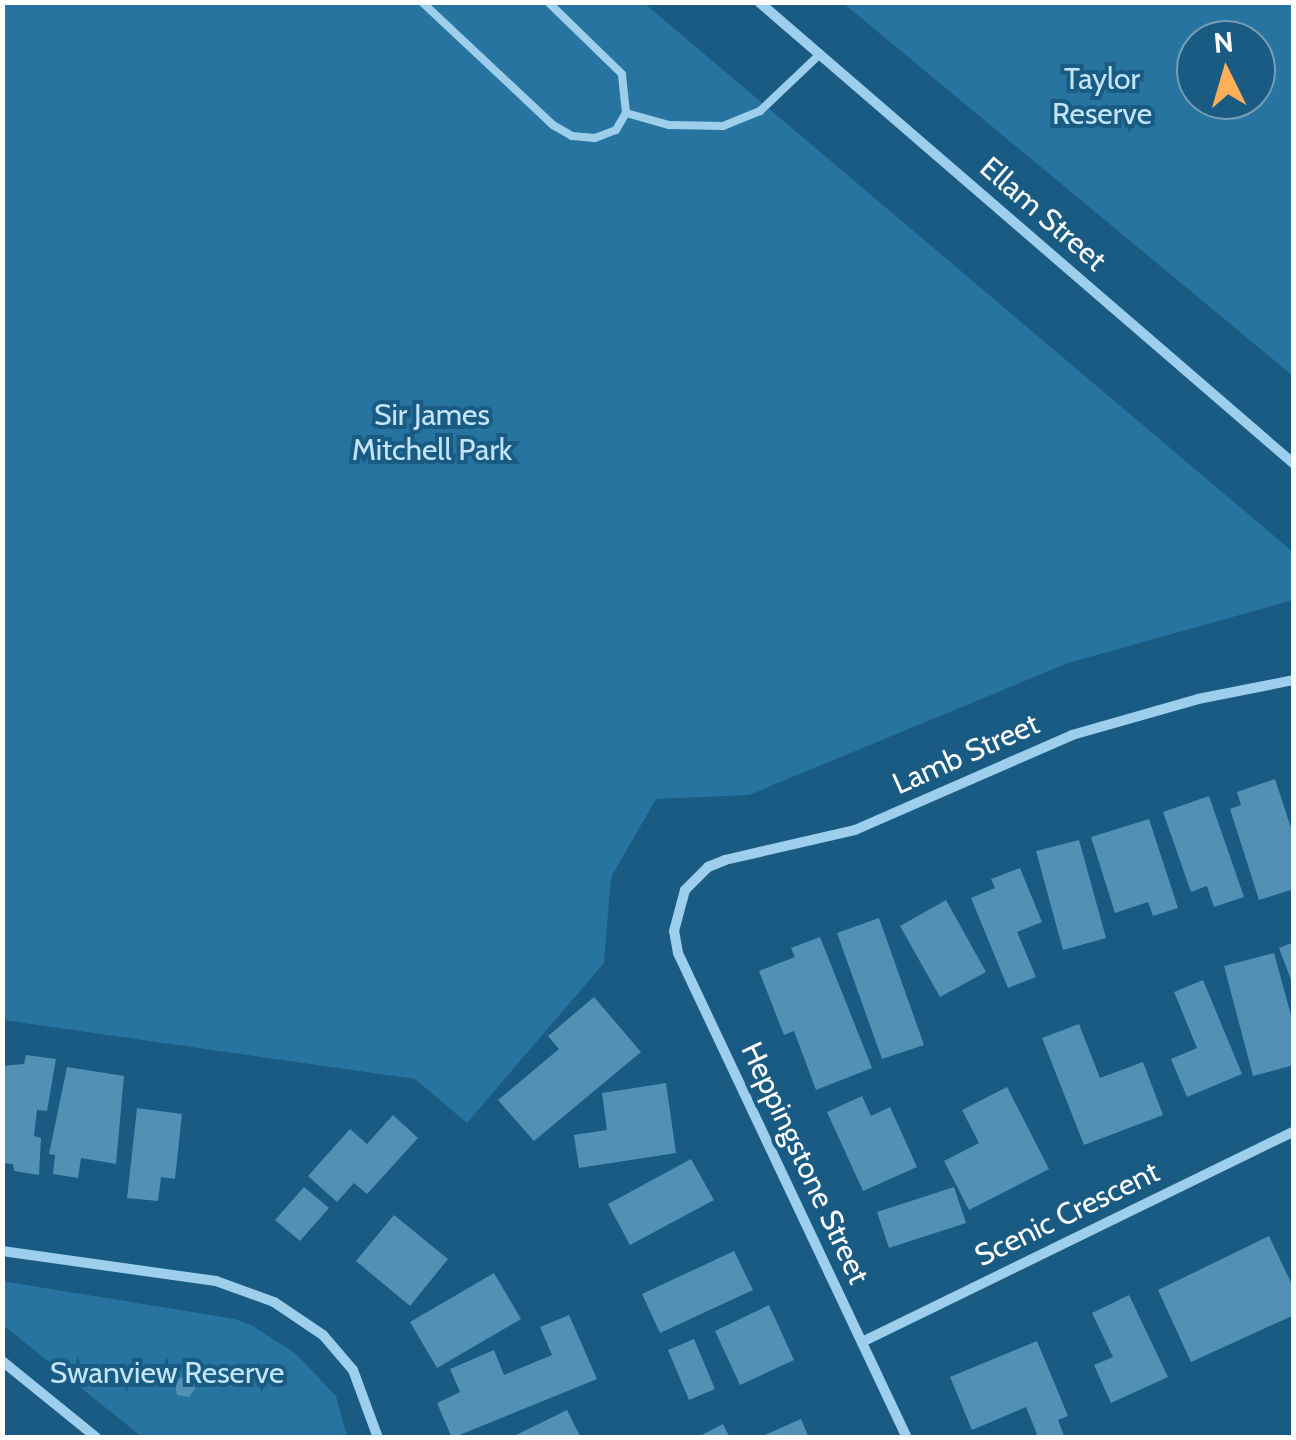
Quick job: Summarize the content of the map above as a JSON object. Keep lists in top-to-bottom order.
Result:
{
  "streets": {
    "street": [
      "Ellam Street",
      "Lamb Street",
      "Heppingstone Street",
      "Scenic Crescent"
    ]
  },
  "crossings": [
    ["Lamb Street", "Heppingstone Street"],
    ["Heppingstone Street", "Scenic Crescent"]
  ],
  "parks": ["Taylor Reserve", "Sir James Mitchell Park", "Swanview Reserve"],
  "north": "top"
}
